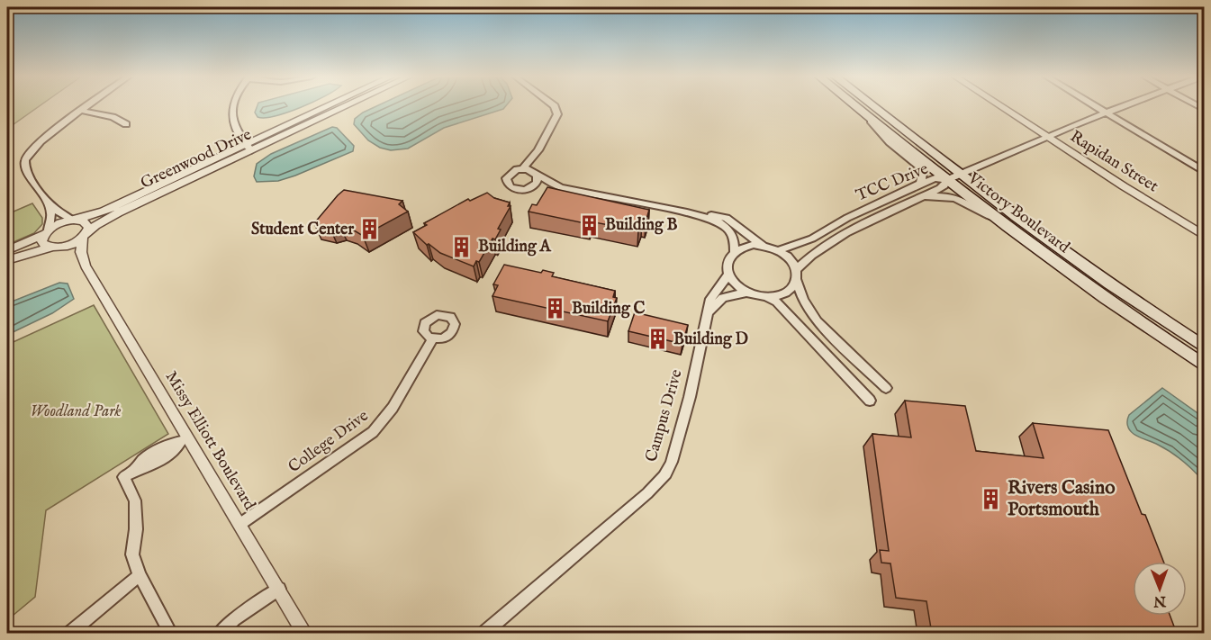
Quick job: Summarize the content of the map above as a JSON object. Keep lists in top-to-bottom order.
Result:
{
  "streets": {
    "main road": ["Victory Boulevard"],
    "street": [
      "Greenwood Drive",
      "Rapidan Street",
      "TCC Drive",
      "Campus Drive",
      "Missy Elliott Boulevard",
      "College Drive"
    ]
  },
  "crossings": [
    ["Greenwood Drive", "Missy Elliott Boulevard"],
    ["TCC Drive", "Victory Boulevard"],
    ["TCC Drive", "Campus Drive"],
    ["Missy Elliott Boulevard", "College Drive"]
  ],
  "parks": ["Woodland Park"],
  "places": {
    "building": [
      "Building B",
      "Student Center",
      "Building A",
      "Building C",
      "Building D",
      "Rivers Casino Portsmouth"
    ]
  },
  "north": "bottom"
}
